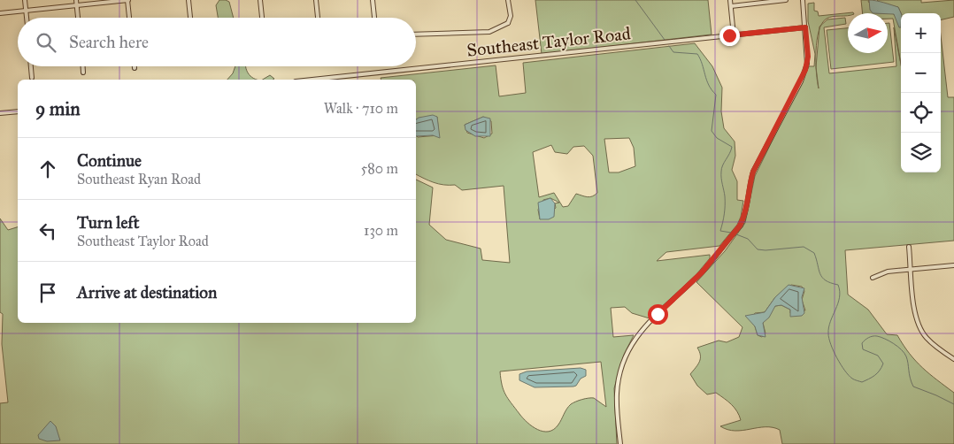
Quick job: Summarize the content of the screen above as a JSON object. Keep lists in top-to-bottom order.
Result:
{
  "streets": {
    "street": ["Southeast Taylor Road"]
  },
  "north": "right",
  "page": {
    "map_buttons": ["+", "−"],
    "search": "Search here",
    "heading": ["9 min", "Walk · 710 m"],
    "list": [
      ["Continue", "Southeast Ryan Road", "580 m"],
      ["Turn left", "Southeast Taylor Road", "130 m"],
      "Arrive at destination"
    ]
  }
}
